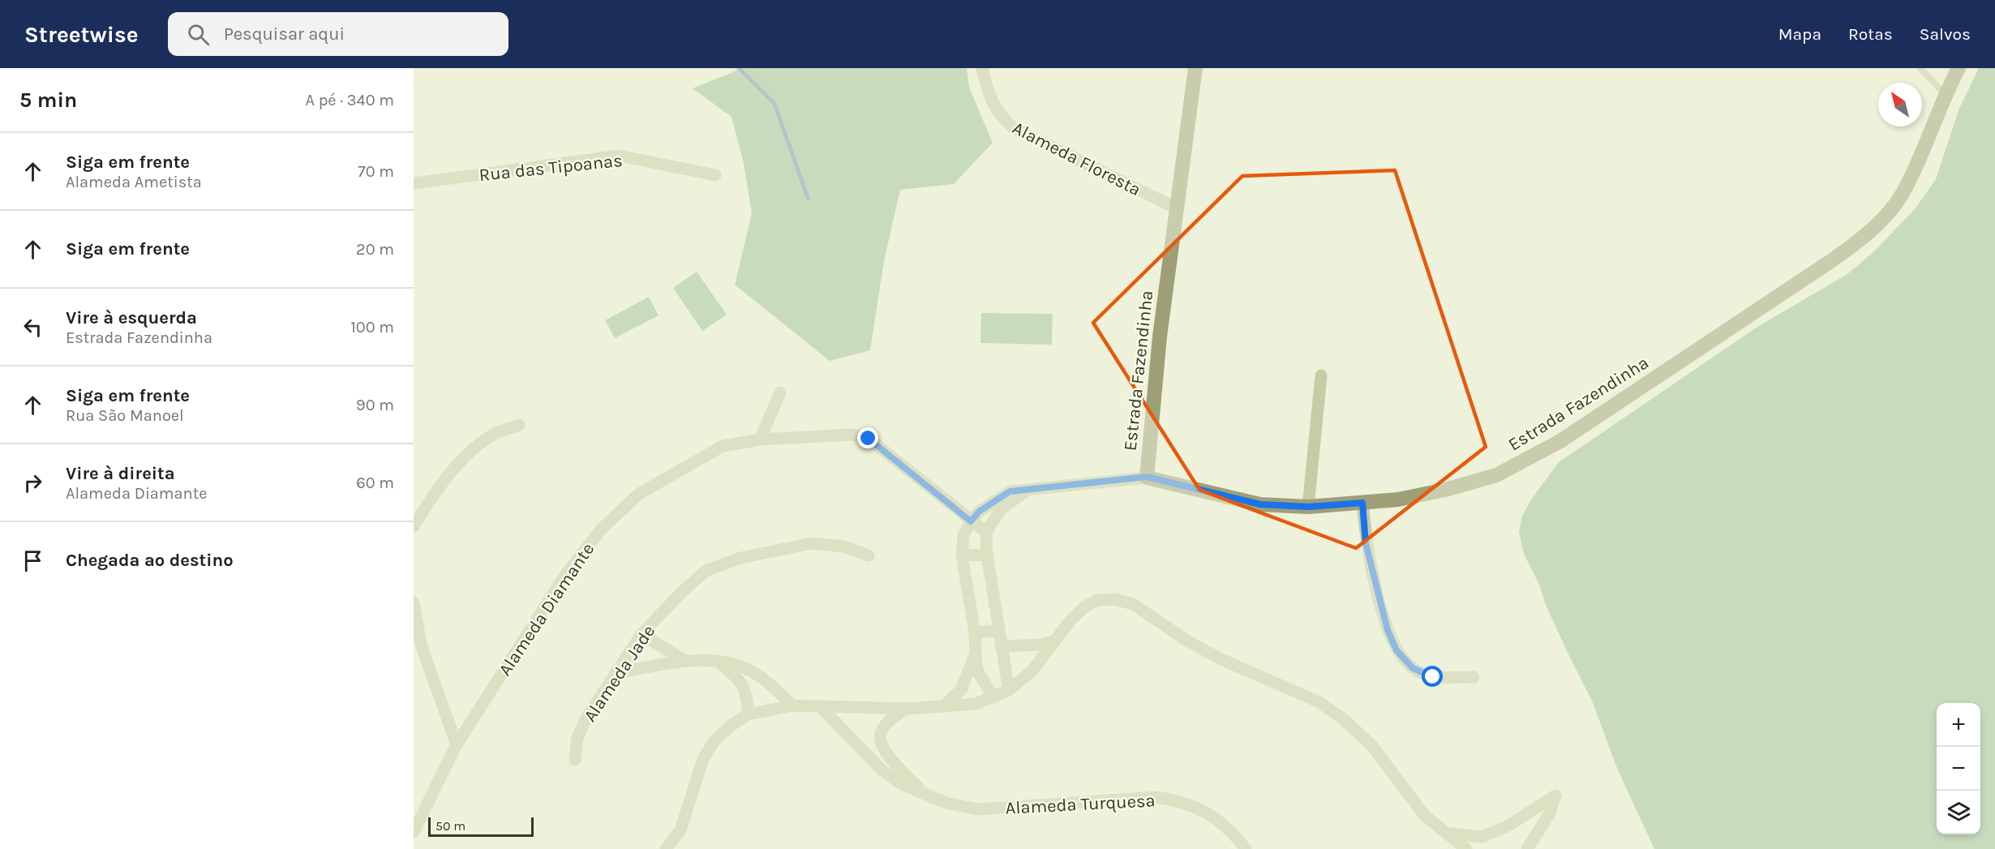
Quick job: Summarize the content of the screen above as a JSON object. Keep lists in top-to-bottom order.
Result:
{
  "streets": {
    "street": [
      "Alameda Floresta",
      "Rua das Tipoanas",
      "Estrada Fazendinha",
      "Alameda Diamante",
      "Alameda Jade",
      "Alameda Turquesa"
    ]
  },
  "crossings": [
    ["Alameda Floresta", "Estrada Fazendinha"]
  ],
  "scale_bar": "50 m",
  "north": "top left",
  "page": {
    "header": "Streetwise",
    "search": "Pesquisar aqui",
    "nav": ["Mapa", "Rotas", "Salvos"],
    "heading": ["5 min", "A pé · 340 m"],
    "list": [
      ["Siga em frente", "Alameda Ametista", "70 m"],
      ["Siga em frente", "20 m"],
      ["Vire à esquerda", "Estrada Fazendinha", "100 m"],
      ["Siga em frente", "Rua São Manoel", "90 m"],
      ["Vire à direita", "Alameda Diamante", "60 m"],
      "Chegada ao destino"
    ],
    "map_buttons": ["+", "−"],
    "scale": "50 m"
  }
}
